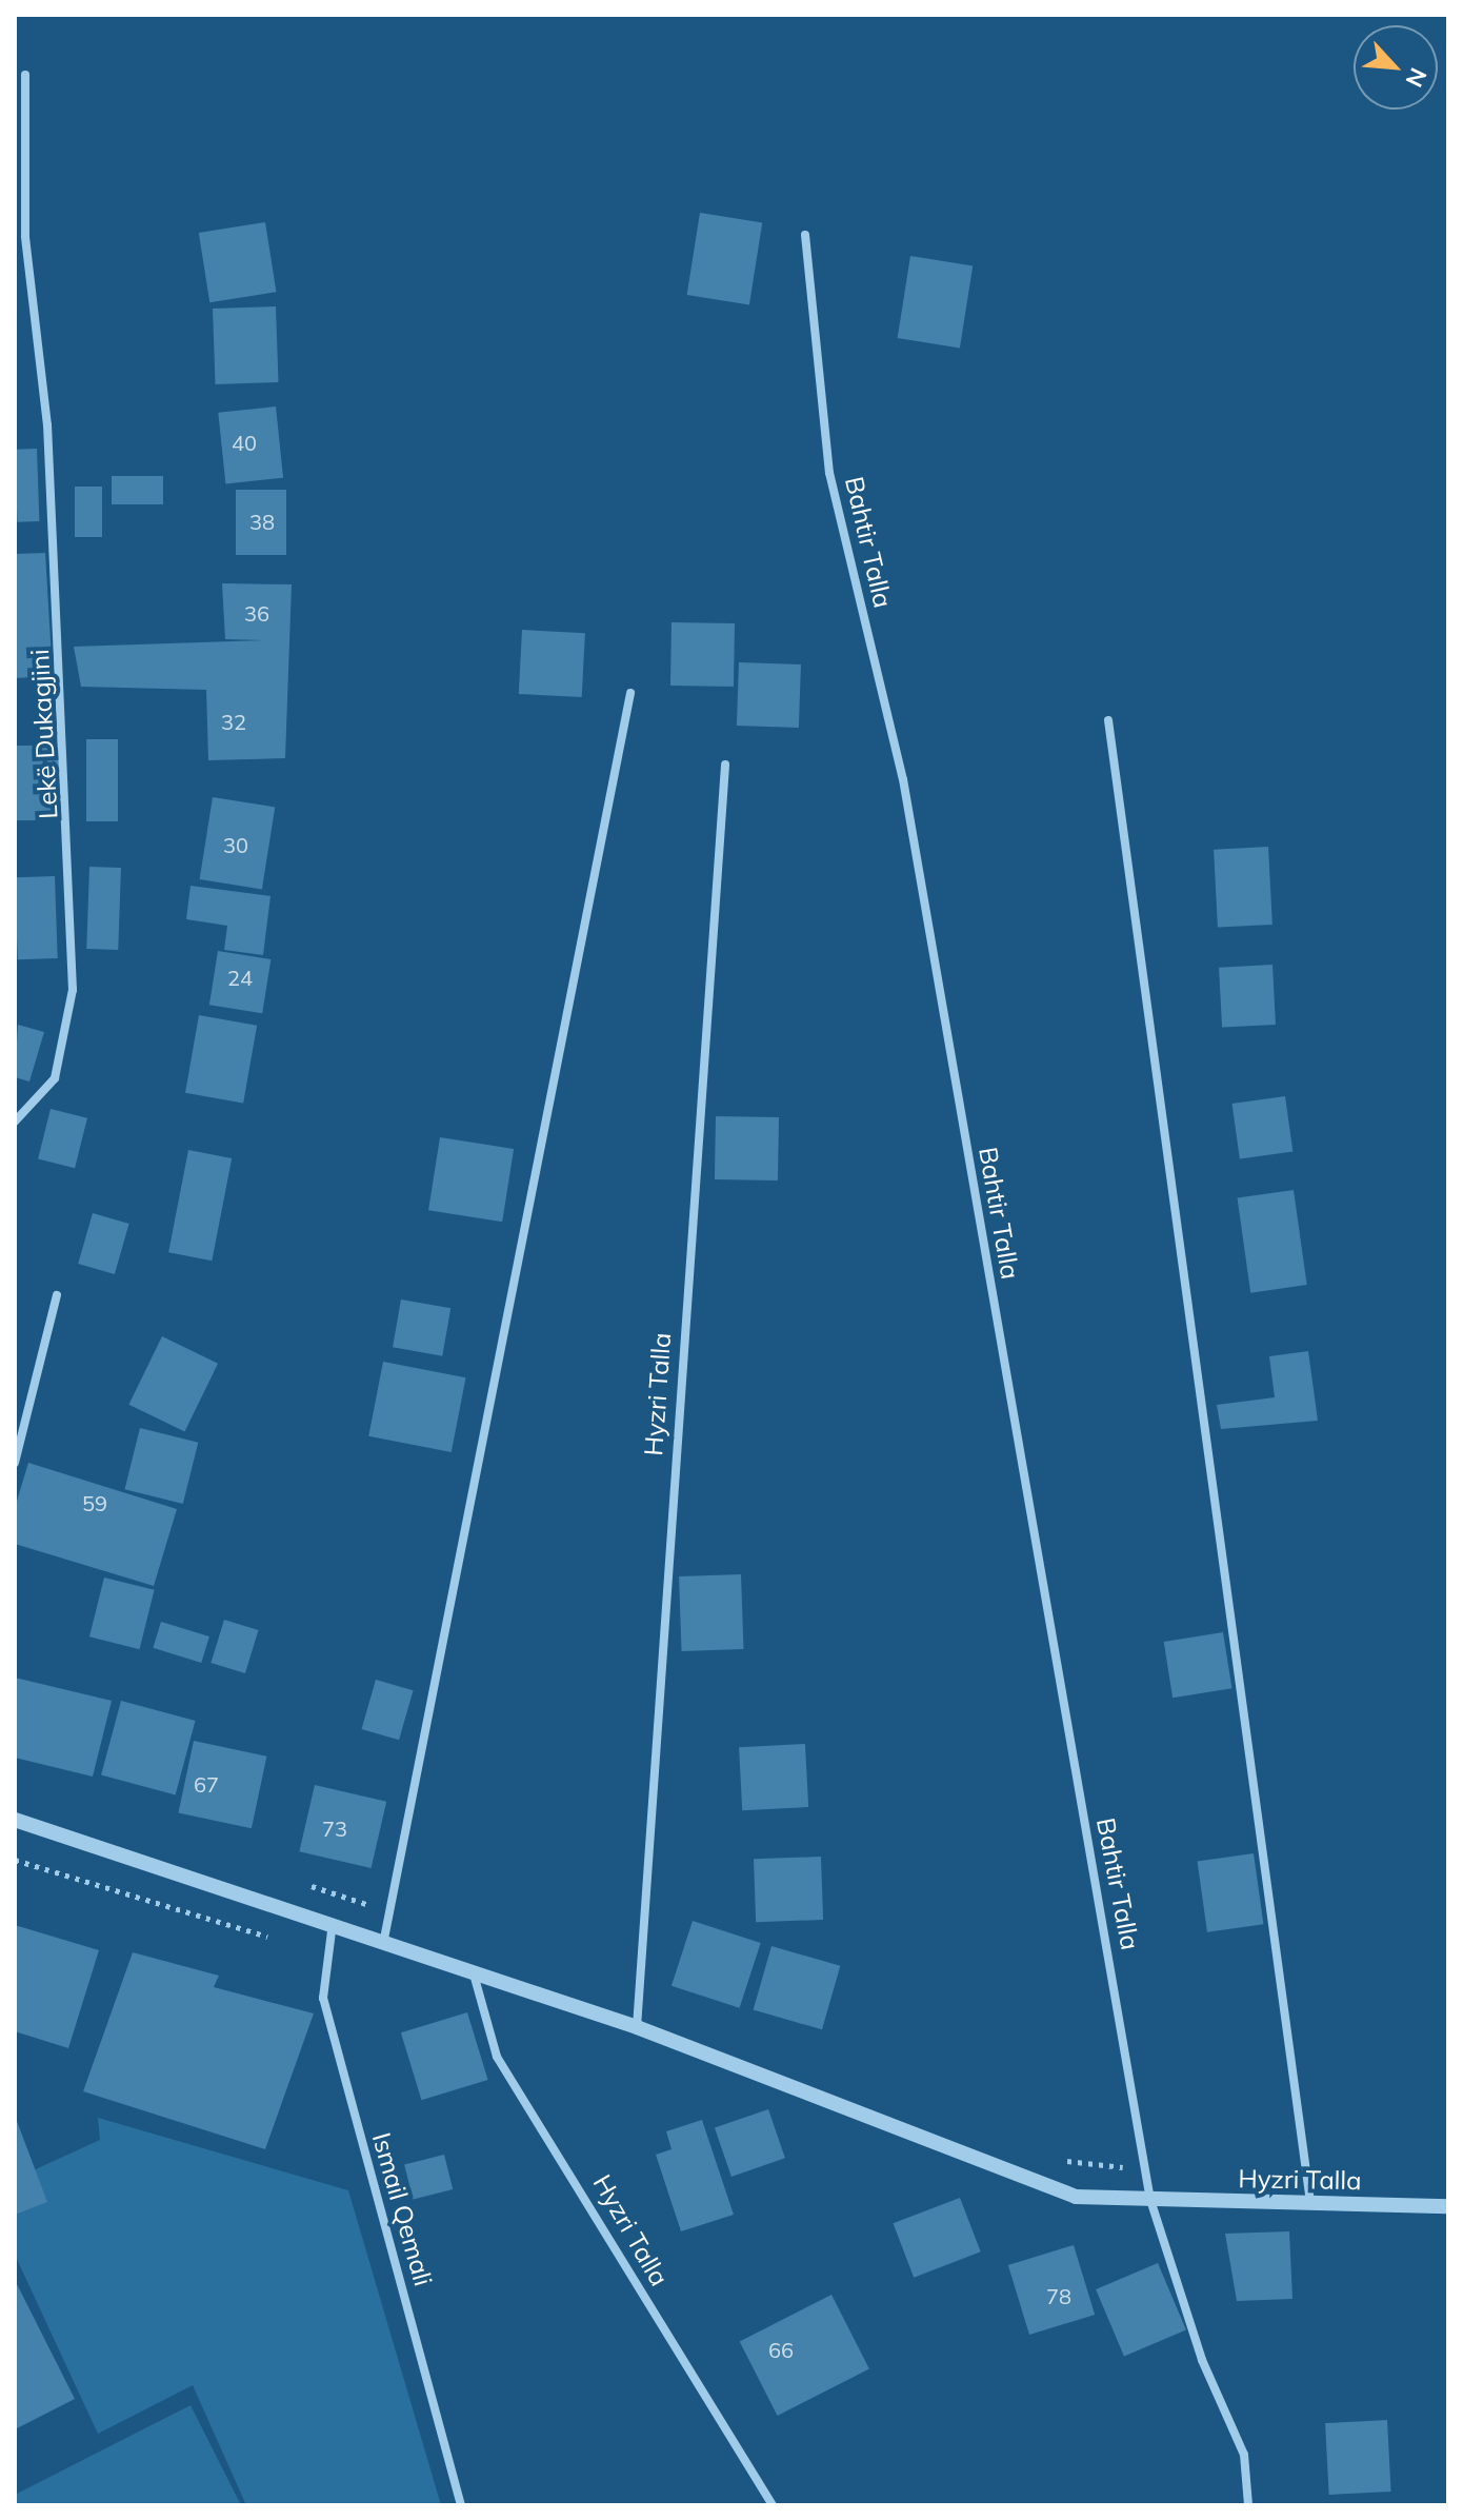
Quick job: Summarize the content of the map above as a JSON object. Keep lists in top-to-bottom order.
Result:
{
  "streets": {
    "street": [
      "Bahtir Talla",
      "Lekë Dukagjini",
      "Hyzri Talla",
      "Ismail Qemali"
    ]
  },
  "crossings": [
    ["Bahtir Talla", "Hyzri Talla"],
    ["Hyzri Talla", "Ismail Qemali"]
  ],
  "house_numbers": [
    "40",
    "38",
    "36",
    "32",
    "30",
    "24",
    "59",
    "67",
    "73",
    "78",
    "66"
  ],
  "north": "bottom right"
}
